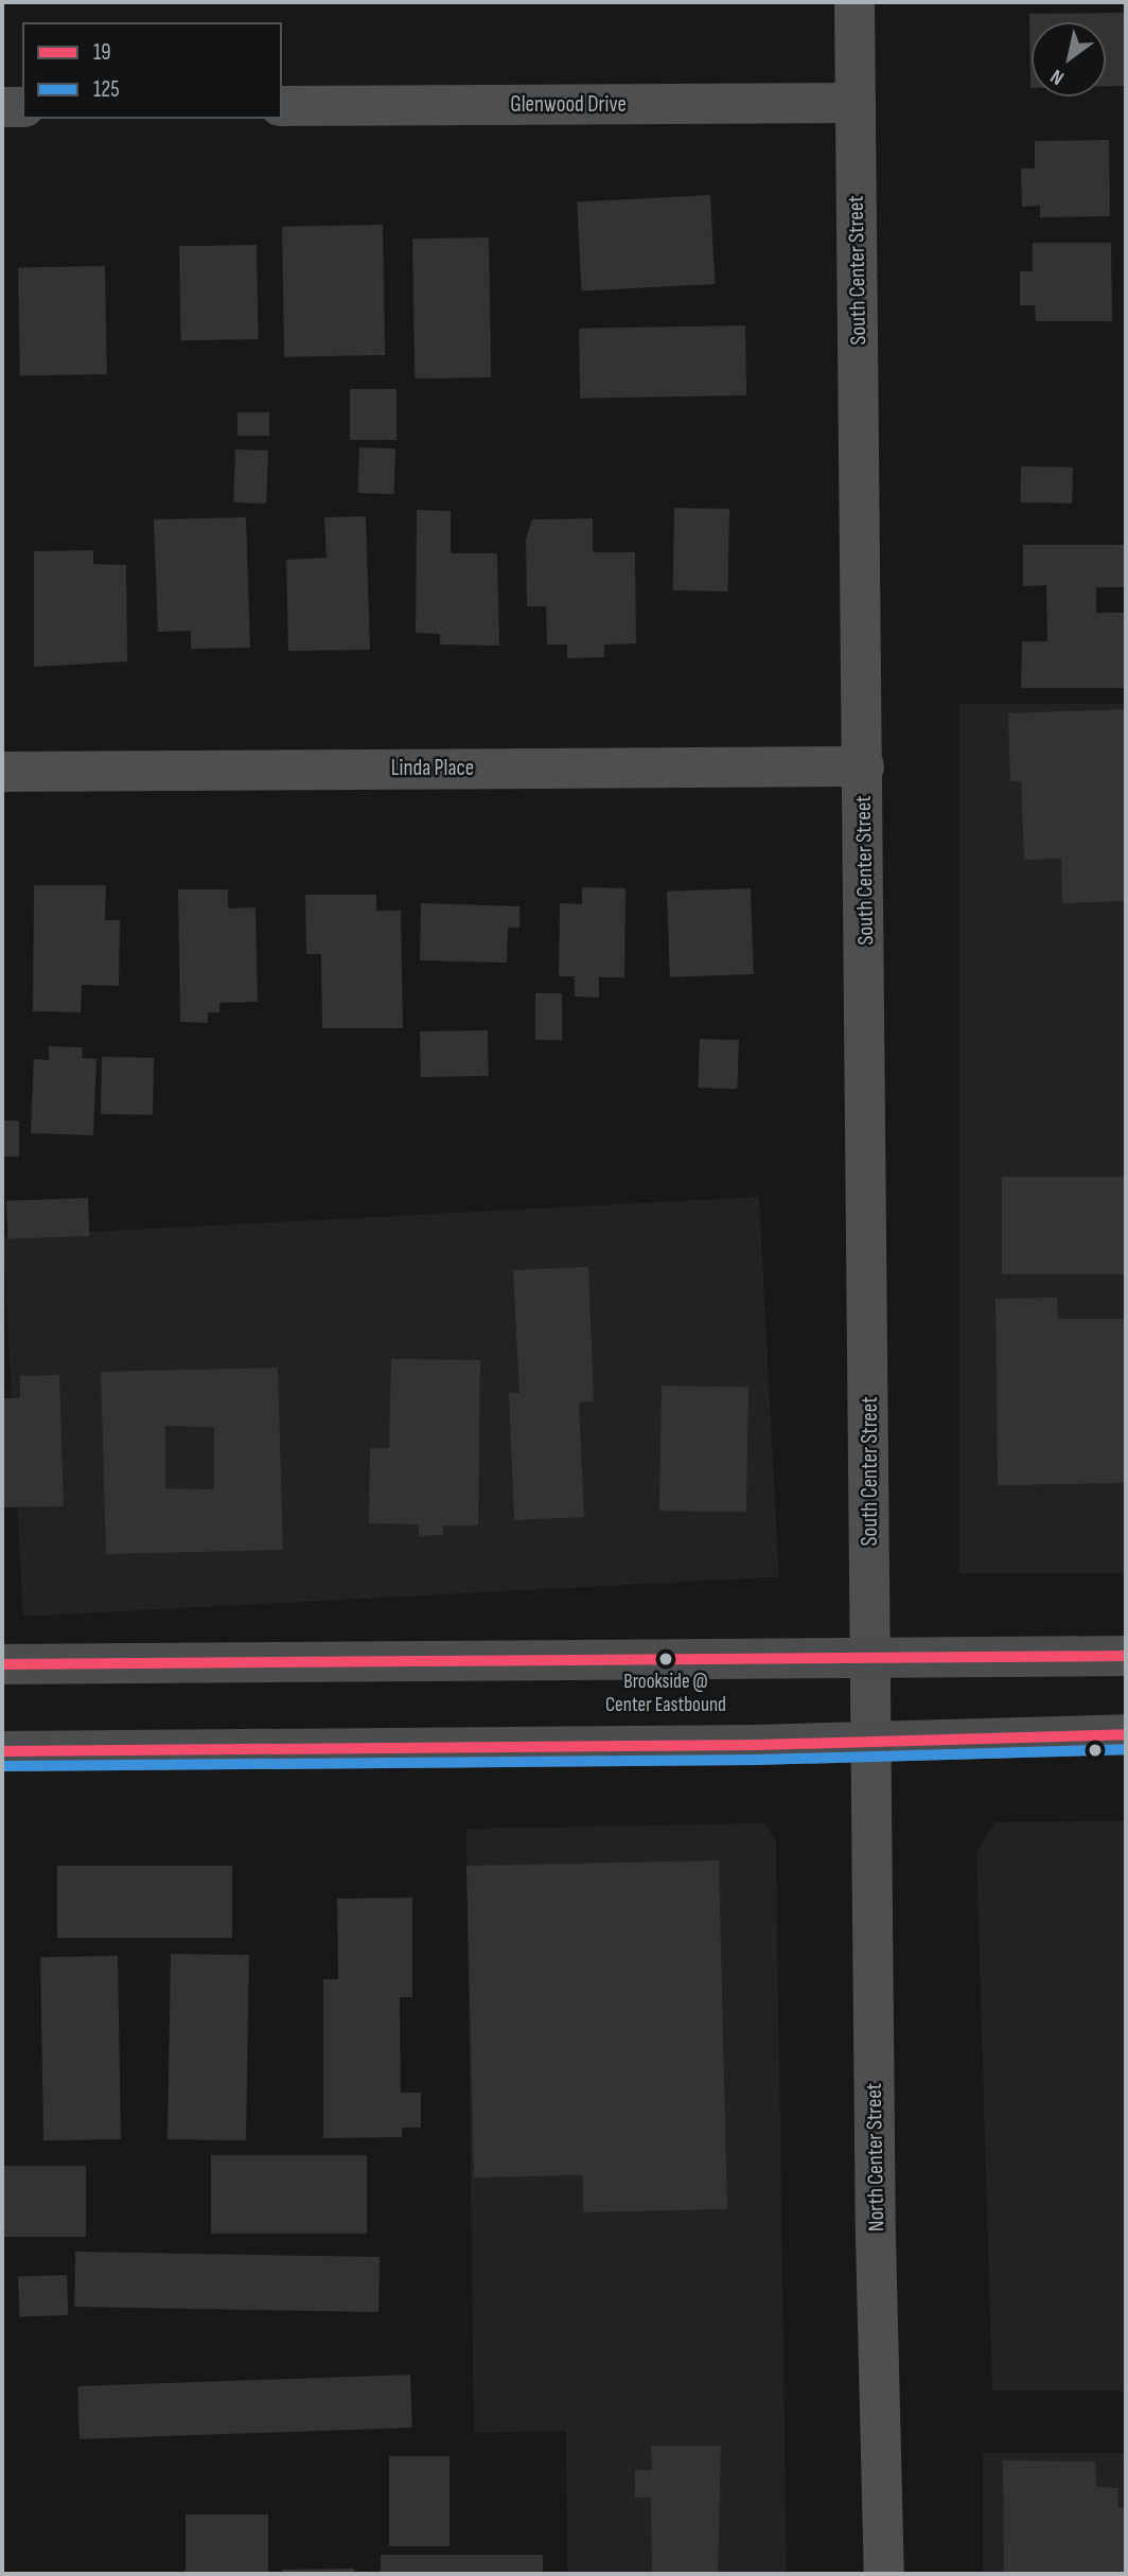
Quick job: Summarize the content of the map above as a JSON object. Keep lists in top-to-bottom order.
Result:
{
  "streets": {
    "street": [
      "Glenwood Drive",
      "South Center Street",
      "Linda Place",
      "North Center Street"
    ]
  },
  "crossings": [
    ["Glenwood Drive", "South Center Street"],
    ["South Center Street", "Linda Place"],
    ["South Center Street", "North Center Street"]
  ],
  "places": ["Brookside @ Center Eastbound"],
  "lines": ["transit line 19", "transit line 125"],
  "legend": ["19", "125"],
  "north": "bottom left"
}
